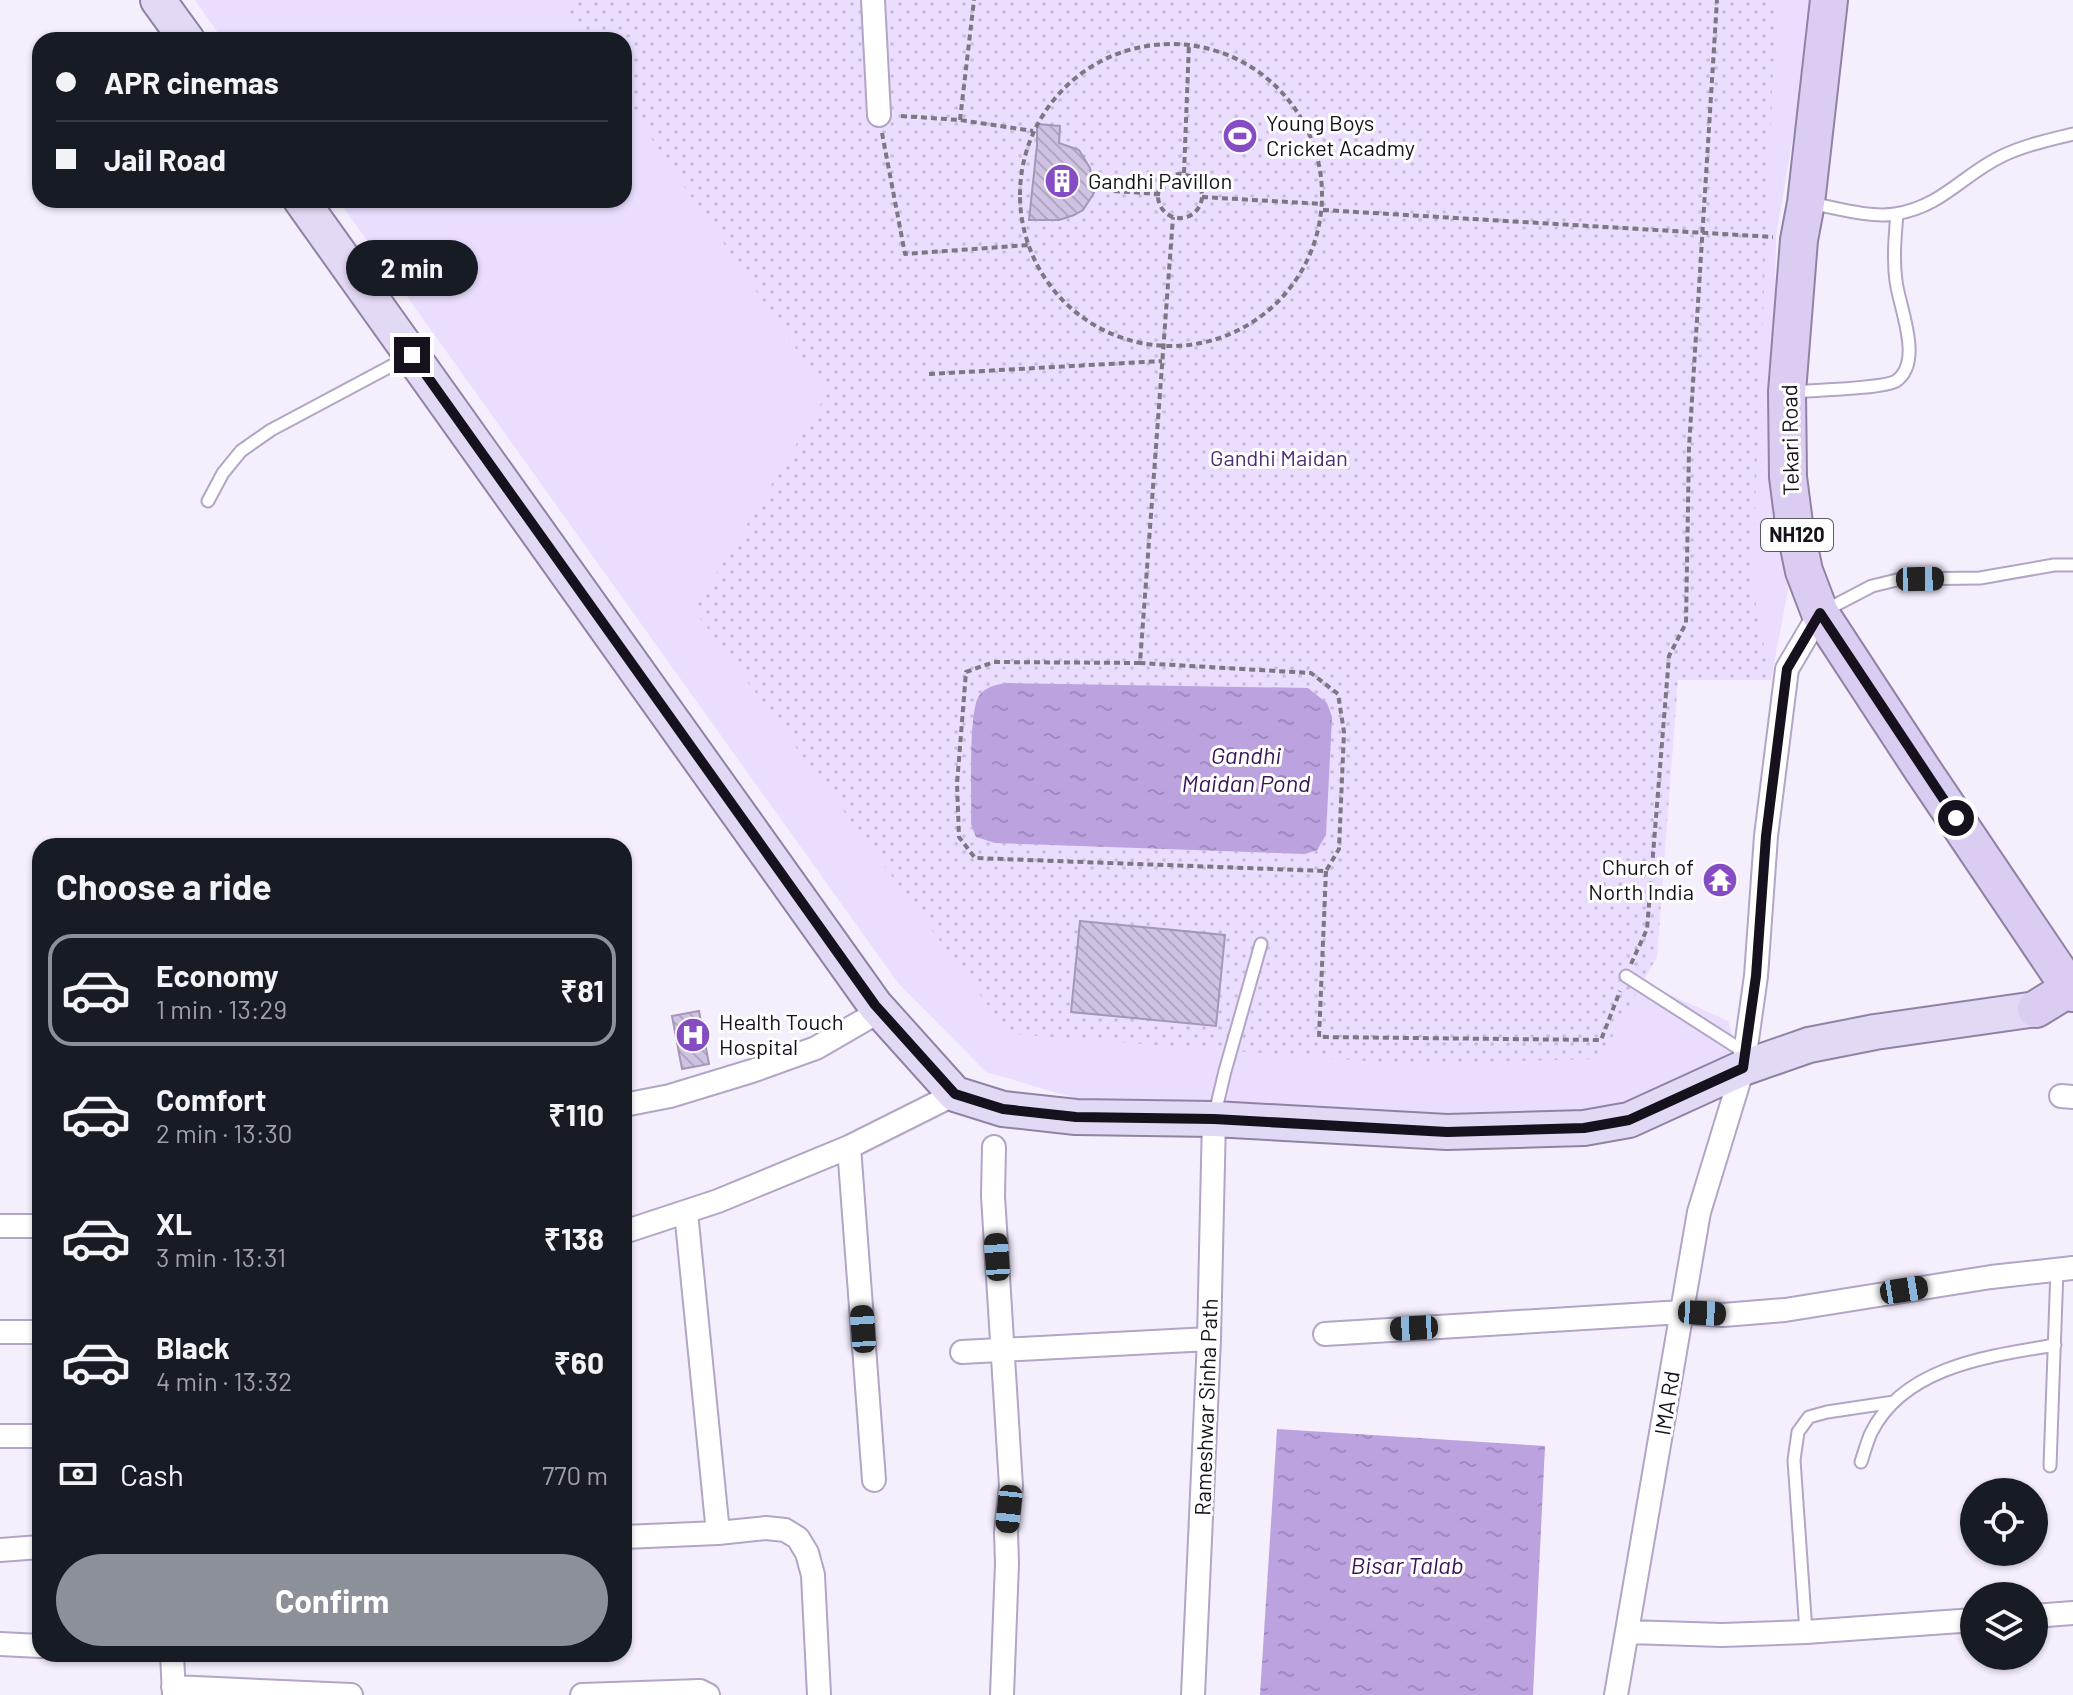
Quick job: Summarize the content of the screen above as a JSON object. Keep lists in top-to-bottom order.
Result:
{
  "streets": {
    "highway": ["Tekari Road", "NH120"],
    "street": ["IMA Rd", "Rameshwar Sinha Path"]
  },
  "crossings": [
    ["Tekari Road", "IMA Rd"]
  ],
  "water": ["Gandhi Maidan Pond", "Bisar Talab"],
  "parks": ["Gandhi Maidan"],
  "places": {
    "sports": ["Young Boys Cricket Acadmy"],
    "building": ["Gandhi Pavillon"],
    "temple": ["Church of North India"],
    "hospital": ["Health Touch Hospital"]
  },
  "page": {
    "banner": ["APR cinemas", "Jail Road"],
    "bubble": "2 min",
    "heading": "Choose a ride",
    "list": [
      {
        "name": "Economy",
        "note": "1 min · 13:29",
        "value": "₹81"
      },
      {
        "name": "Comfort",
        "note": "2 min · 13:30",
        "value": "₹110"
      },
      {
        "name": "XL",
        "note": "3 min · 13:31",
        "value": "₹138"
      },
      {
        "name": "Black",
        "note": "4 min · 13:32",
        "value": "₹60"
      }
    ],
    "pay": ["Cash", "770 m"],
    "buttons": "Confirm"
  }
}
